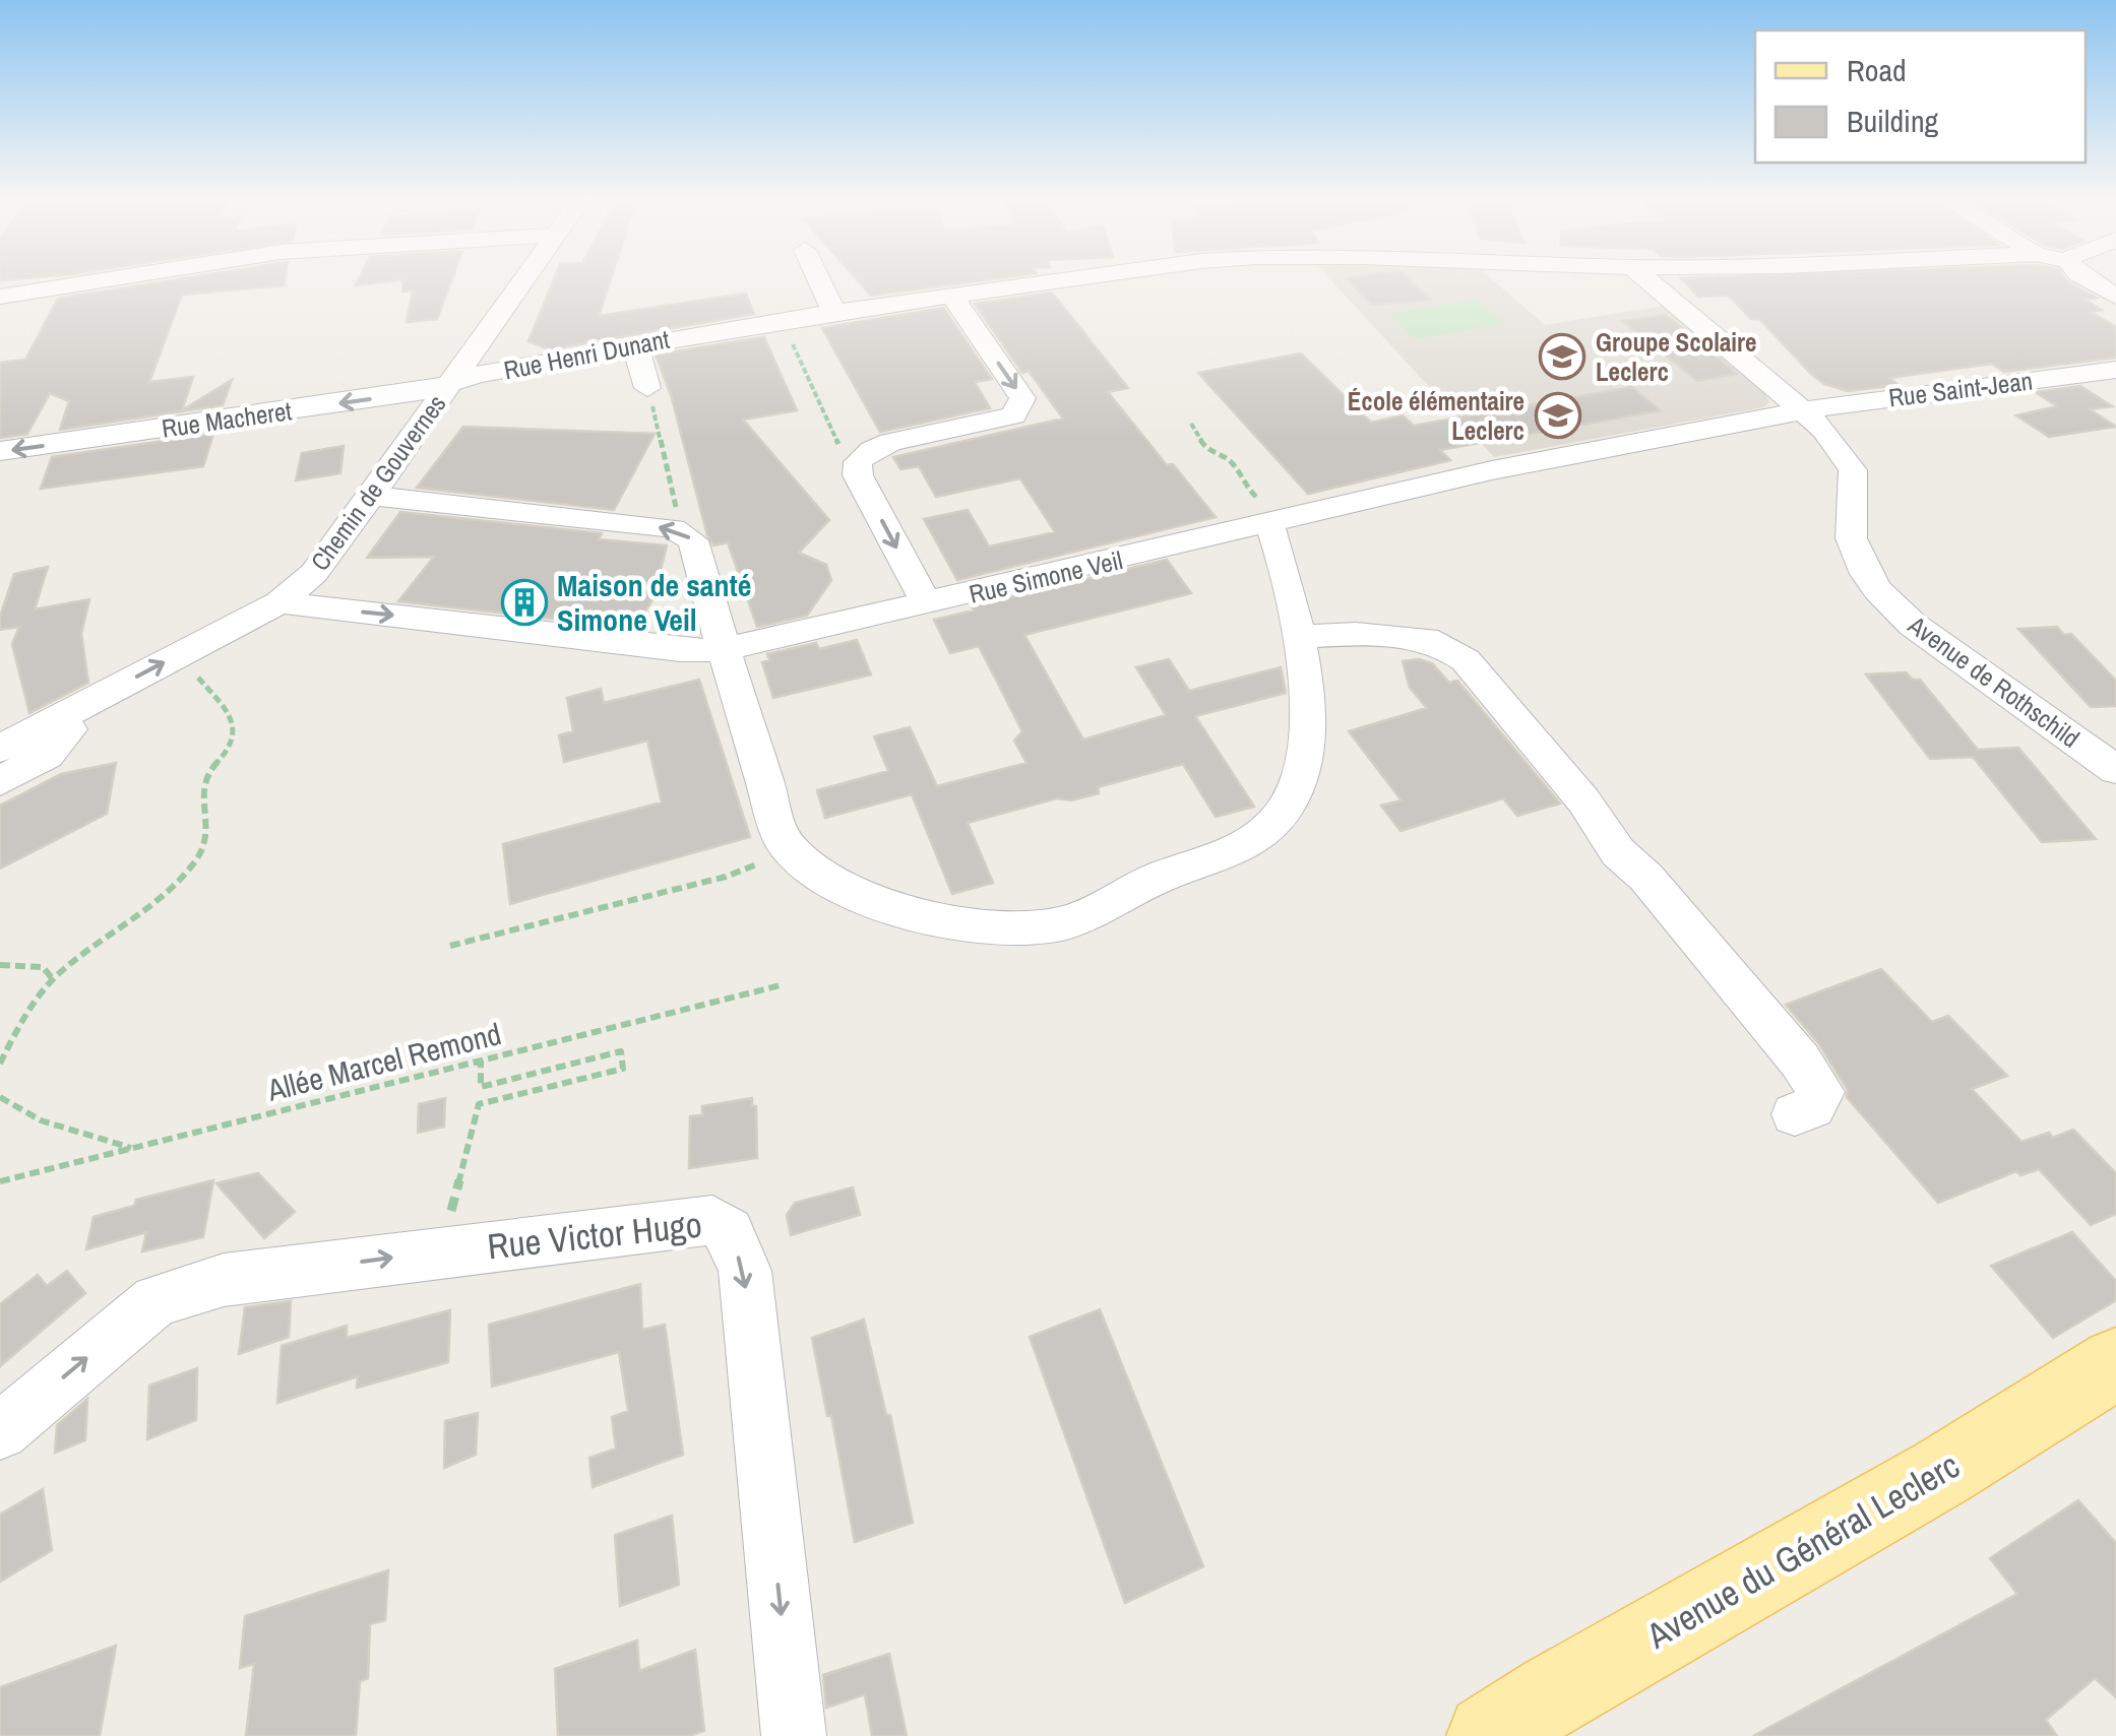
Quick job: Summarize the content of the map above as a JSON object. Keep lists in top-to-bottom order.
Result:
{
  "streets": {
    "main road": ["Avenue du Général Leclerc"],
    "street": [
      "Rue Henri Dunant",
      "Rue Saint-Jean",
      "Rue Macheret",
      "Chemin de Gouvernes",
      "Rue Simone Veil",
      "Avenue de Rothschild",
      "Rue Victor Hugo"
    ],
    "path": ["Allée Marcel Remond"]
  },
  "crossings": [
    ["Rue Henri Dunant", "Rue Macheret"],
    ["Rue Henri Dunant", "Chemin de Gouvernes"],
    ["Rue Saint-Jean", "Rue Simone Veil"],
    ["Rue Saint-Jean", "Avenue de Rothschild"],
    ["Rue Macheret", "Chemin de Gouvernes"],
    ["Chemin de Gouvernes", "Rue Simone Veil"],
    ["Rue Simone Veil", "Avenue de Rothschild"]
  ],
  "places": {
    "school or university": ["Groupe Scolaire Leclerc", "École élémentaire Leclerc"],
    "building": ["Maison de santé Simone Veil"]
  },
  "legend": ["Road", "Building"]
}
